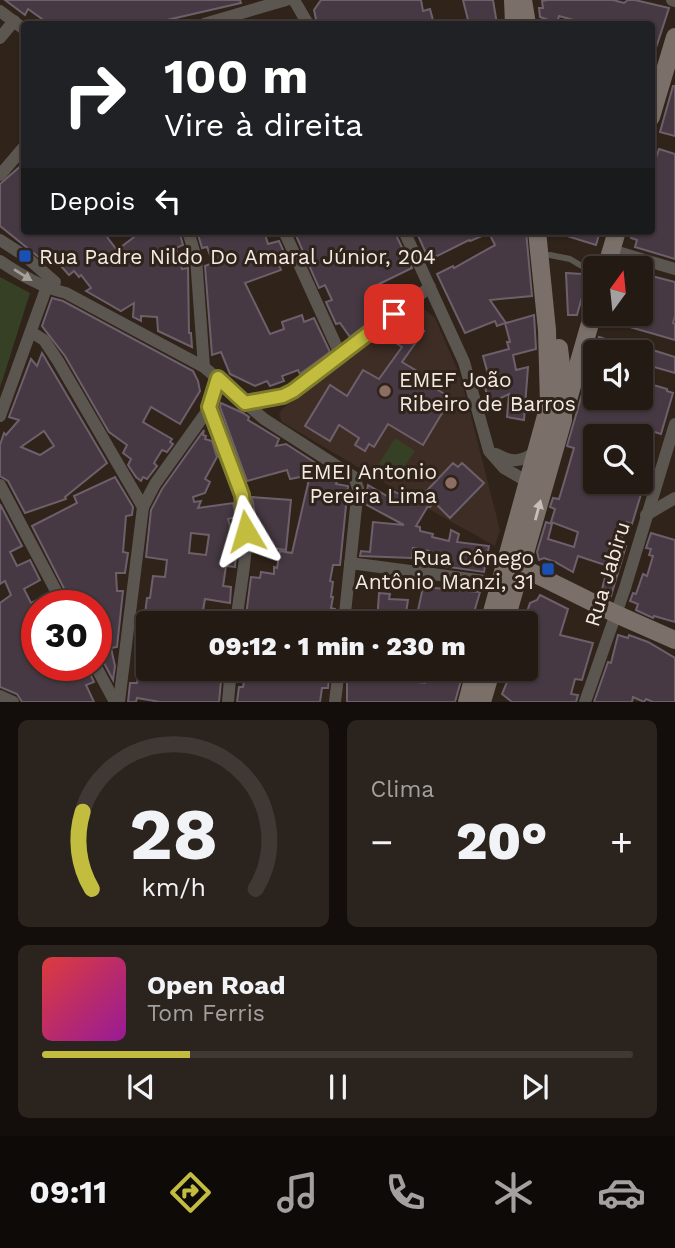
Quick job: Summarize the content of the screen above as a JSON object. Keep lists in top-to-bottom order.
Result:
{
  "streets": {
    "street": ["Rua Jabiru"]
  },
  "places": {
    "transit": ["Rua Padre Nildo Do Amaral Júnior, 204", "Rua Cônego Antônio Manzi, 31"],
    "other": ["EMEF João Ribeiro de Barros", "EMEI Antonio Pereira Lima"]
  },
  "north": "top",
  "page": {
    "turn": ["100 m", "Vire à direita"],
    "then": "Depois",
    "limit": "30",
    "trip": "09:12 · 1 min · 230 m",
    "tile": "Clima",
    "heat": ["−", "20°", "+"],
    "song": ["Open Road", "Tom Ferris"],
    "tabs": "09:11",
    "gauge": ["28", "km/h"]
  }
}
